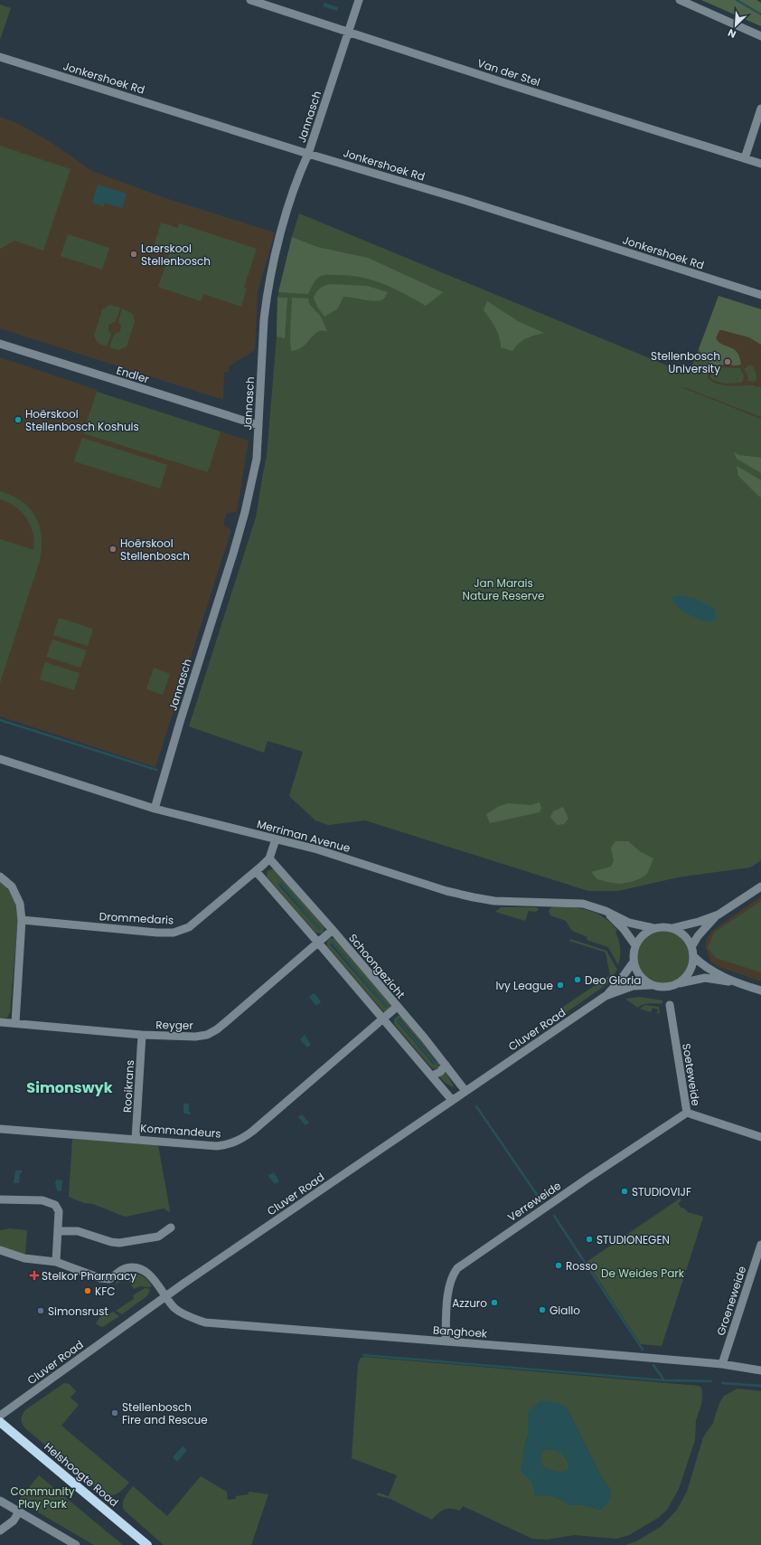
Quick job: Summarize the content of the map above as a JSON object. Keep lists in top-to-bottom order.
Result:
{
  "streets": {
    "main road": ["Helshoogte Road"],
    "street": [
      "Van der Stel",
      "Jonkershoek Rd",
      "Jannasch",
      "Endler",
      "Merriman Avenue",
      "Drommedaris",
      "Schoongezicht",
      "Reyger",
      "Cluver Road",
      "Soeteweide",
      "Rooikrans",
      "Kommandeurs",
      "Verreweide",
      "Groeneweide",
      "Banghoek"
    ]
  },
  "crossings": [
    ["Van der Stel", "Jannasch"],
    ["Jonkershoek Rd", "Jannasch"],
    ["Jannasch", "Endler"],
    ["Jannasch", "Merriman Avenue"],
    ["Merriman Avenue", "Drommedaris"],
    ["Merriman Avenue", "Cluver Road"],
    ["Drommedaris", "Schoongezicht"],
    ["Schoongezicht", "Reyger"],
    ["Schoongezicht", "Cluver Road"],
    ["Schoongezicht", "Kommandeurs"],
    ["Reyger", "Rooikrans"],
    ["Cluver Road", "Banghoek"],
    ["Soeteweide", "Verreweide"],
    ["Rooikrans", "Kommandeurs"],
    ["Verreweide", "Banghoek"],
    ["Groeneweide", "Banghoek"]
  ],
  "districts": ["Simonswyk"],
  "parks": ["Jan Marais Nature Reserve", "De Weides Park", "Community Play Park"],
  "places": {
    "other": [
      "Laerskool Stellenbosch",
      "Stellenbosch University",
      "Hoërskool Stellenbosch Koshuis",
      "Hoërskool Stellenbosch",
      "Deo Gloria",
      "Ivy League",
      "STUDIOVIJF",
      "STUDIONEGEN",
      "Rosso",
      "KFC",
      "Azzuro",
      "Giallo",
      "Simonsrust",
      "Stellenbosch Fire and Rescue"
    ],
    "health": ["Stelkor Pharmacy"]
  },
  "north": "bottom left"
}
